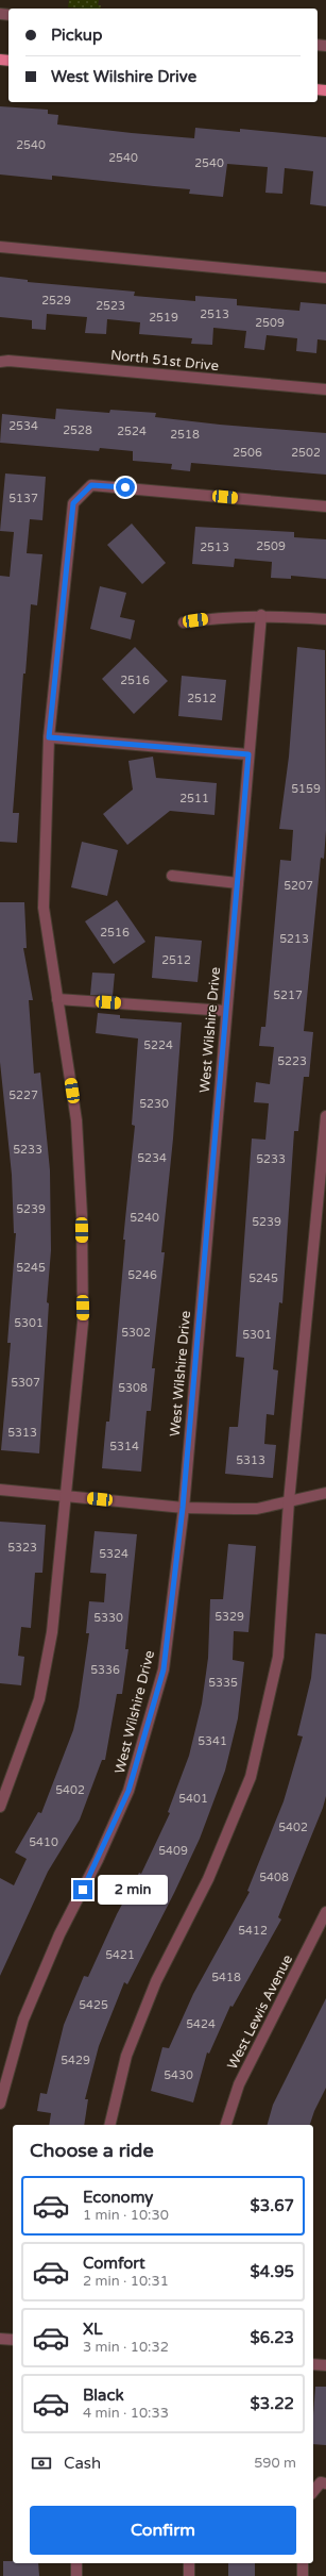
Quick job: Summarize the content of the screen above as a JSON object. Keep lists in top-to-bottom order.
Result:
{
  "streets": {
    "street": ["North 51st Drive", "West Wilshire Drive", "West Lewis Avenue"]
  },
  "house_numbers": [
    "2540",
    "2540",
    "2540",
    "2529",
    "2523",
    "2513",
    "2519",
    "2509",
    "2534",
    "2528",
    "2524",
    "2518",
    "2506",
    "2502",
    "5137",
    "2509",
    "2513",
    "2516",
    "2512",
    "5159",
    "2511",
    "5207",
    "2516",
    "5213",
    "2512",
    "5217",
    "5224",
    "5223",
    "5227",
    "5230",
    "5233",
    "5234",
    "5233",
    "5239",
    "5240",
    "5239",
    "5245",
    "5246",
    "5245",
    "5301",
    "5302",
    "5301",
    "5307",
    "5308",
    "5313",
    "5314",
    "5313",
    "5323",
    "5324",
    "5329",
    "5330",
    "5336",
    "5335",
    "5341",
    "5402",
    "5401",
    "5402",
    "5410",
    "5409",
    "5408",
    "5412",
    "5421",
    "5418",
    "5425",
    "5424",
    "5429",
    "5430"
  ],
  "page": {
    "banner": ["Pickup", "West Wilshire Drive"],
    "bubble": "2 min",
    "heading": "Choose a ride",
    "list": [
      {
        "name": "Economy",
        "note": "1 min · 10:30",
        "value": "$3.67"
      },
      {
        "name": "Comfort",
        "note": "2 min · 10:31",
        "value": "$4.95"
      },
      {
        "name": "XL",
        "note": "3 min · 10:32",
        "value": "$6.23"
      },
      {
        "name": "Black",
        "note": "4 min · 10:33",
        "value": "$3.22"
      }
    ],
    "pay": ["Cash", "590 m"],
    "buttons": "Confirm"
  }
}
